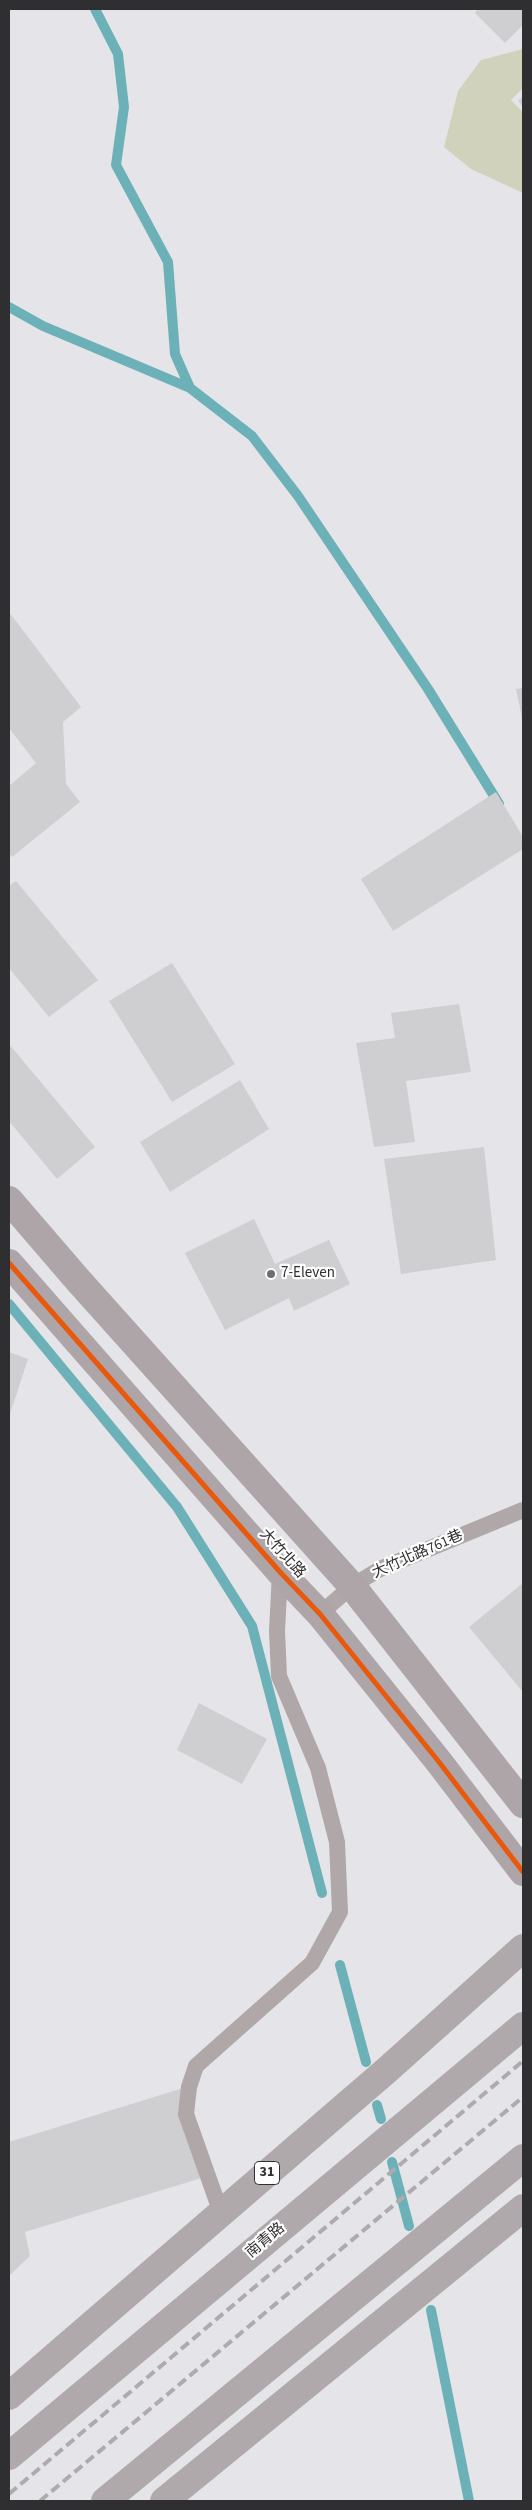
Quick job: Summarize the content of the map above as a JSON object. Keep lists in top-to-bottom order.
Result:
{
  "streets": {
    "main road": ["31", "南青路"],
    "street": ["大竹北路"],
    "lane": ["大竹北路761巷"]
  },
  "crossings": [
    ["大竹北路", "大竹北路761巷"]
  ],
  "places": ["7-Eleven"]
}
